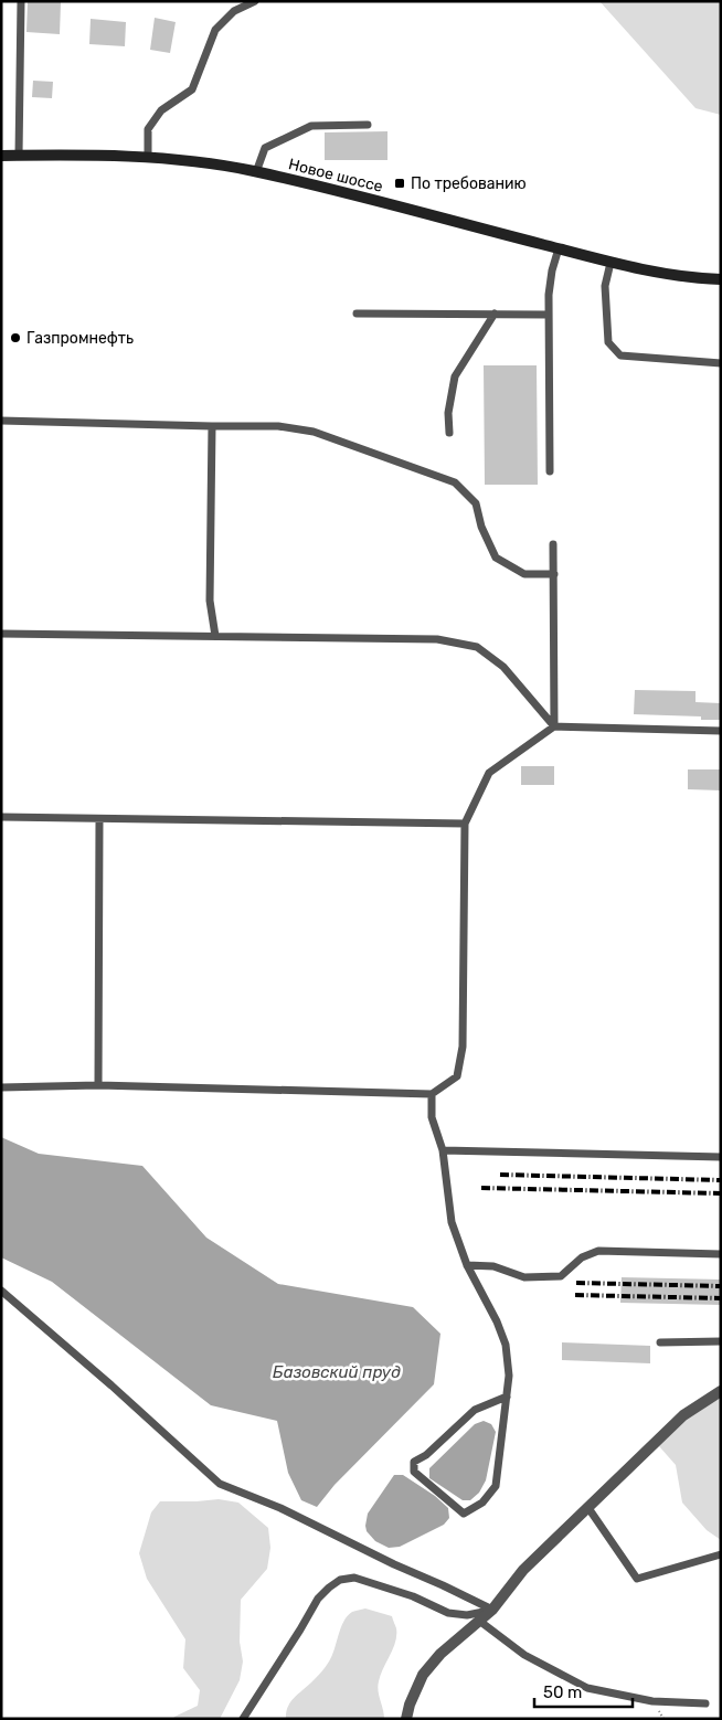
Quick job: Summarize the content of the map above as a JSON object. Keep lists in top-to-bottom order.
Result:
{
  "streets": {
    "main road": ["Новое шоссе"]
  },
  "water": ["Базовский пруд"],
  "places": {
    "transit": ["По требованию"],
    "other": ["Газпромнефть"]
  },
  "scale_bar": "50 m"
}
